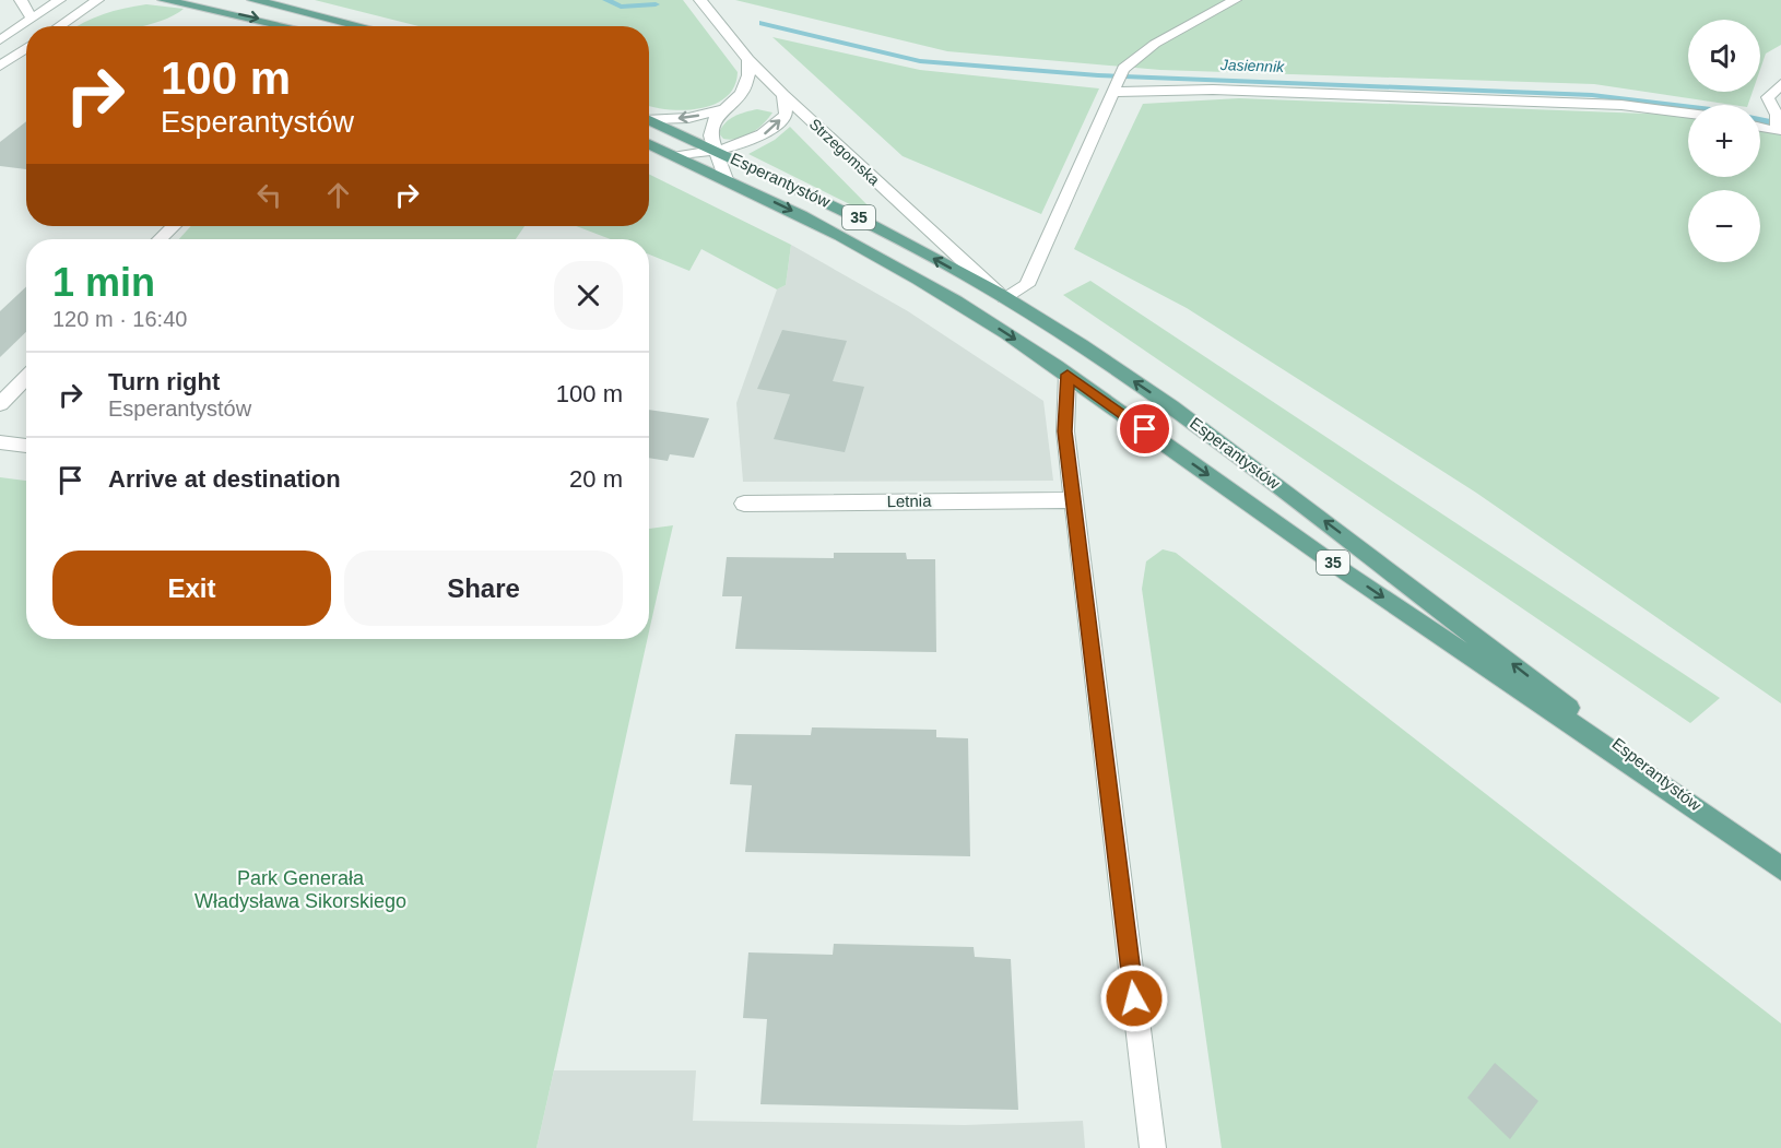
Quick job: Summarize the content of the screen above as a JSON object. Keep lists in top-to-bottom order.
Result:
{
  "streets": {
    "main road": ["Esperantystów", "35"],
    "street": ["Strzegomska", "Letnia"]
  },
  "crossings": [
    ["Strzegomska", "Esperantystów"]
  ],
  "water": ["Jasiennik"],
  "parks": ["Park Generała Władysława Sikorskiego"],
  "page": {
    "map_buttons": ["+", "−"],
    "turn": ["100 m", "Esperantystów"],
    "heading": ["1 min", "120 m · 16:40"],
    "list": [
      {
        "name": "Turn right",
        "note": "Esperantystów",
        "value": "100 m"
      },
      {
        "name": "Arrive at destination",
        "value": "20 m"
      }
    ],
    "buttons": ["Exit", "Share"]
  }
}
